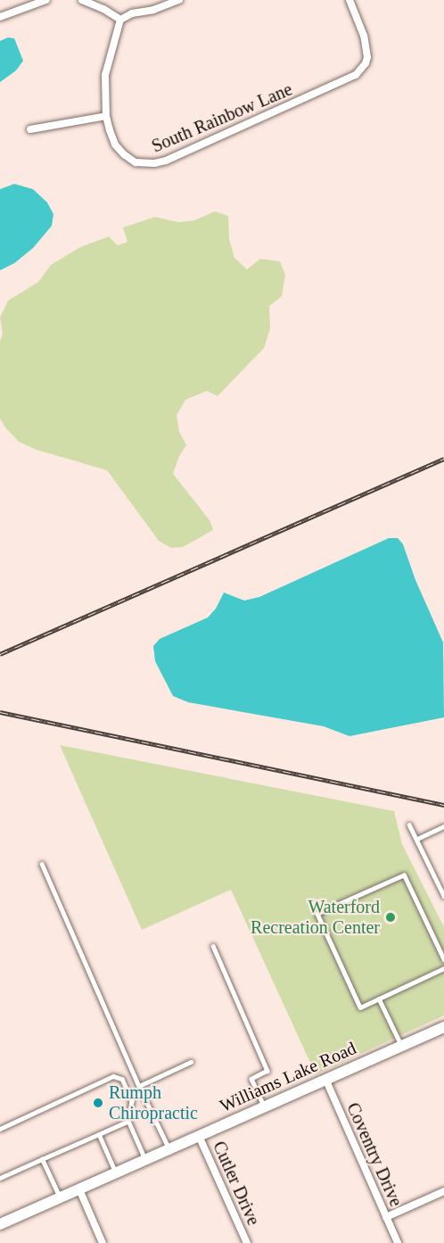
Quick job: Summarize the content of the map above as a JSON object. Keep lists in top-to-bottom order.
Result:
{
  "streets": {
    "main road": ["Williams Lake Road"],
    "street": ["South Rainbow Lane", "Coventry Drive", "Cutler Drive"]
  },
  "crossings": [
    ["Williams Lake Road", "Coventry Drive"],
    ["Williams Lake Road", "Cutler Drive"]
  ],
  "places": ["Waterford Recreation Center", "Rumph Chiropractic"]
}
